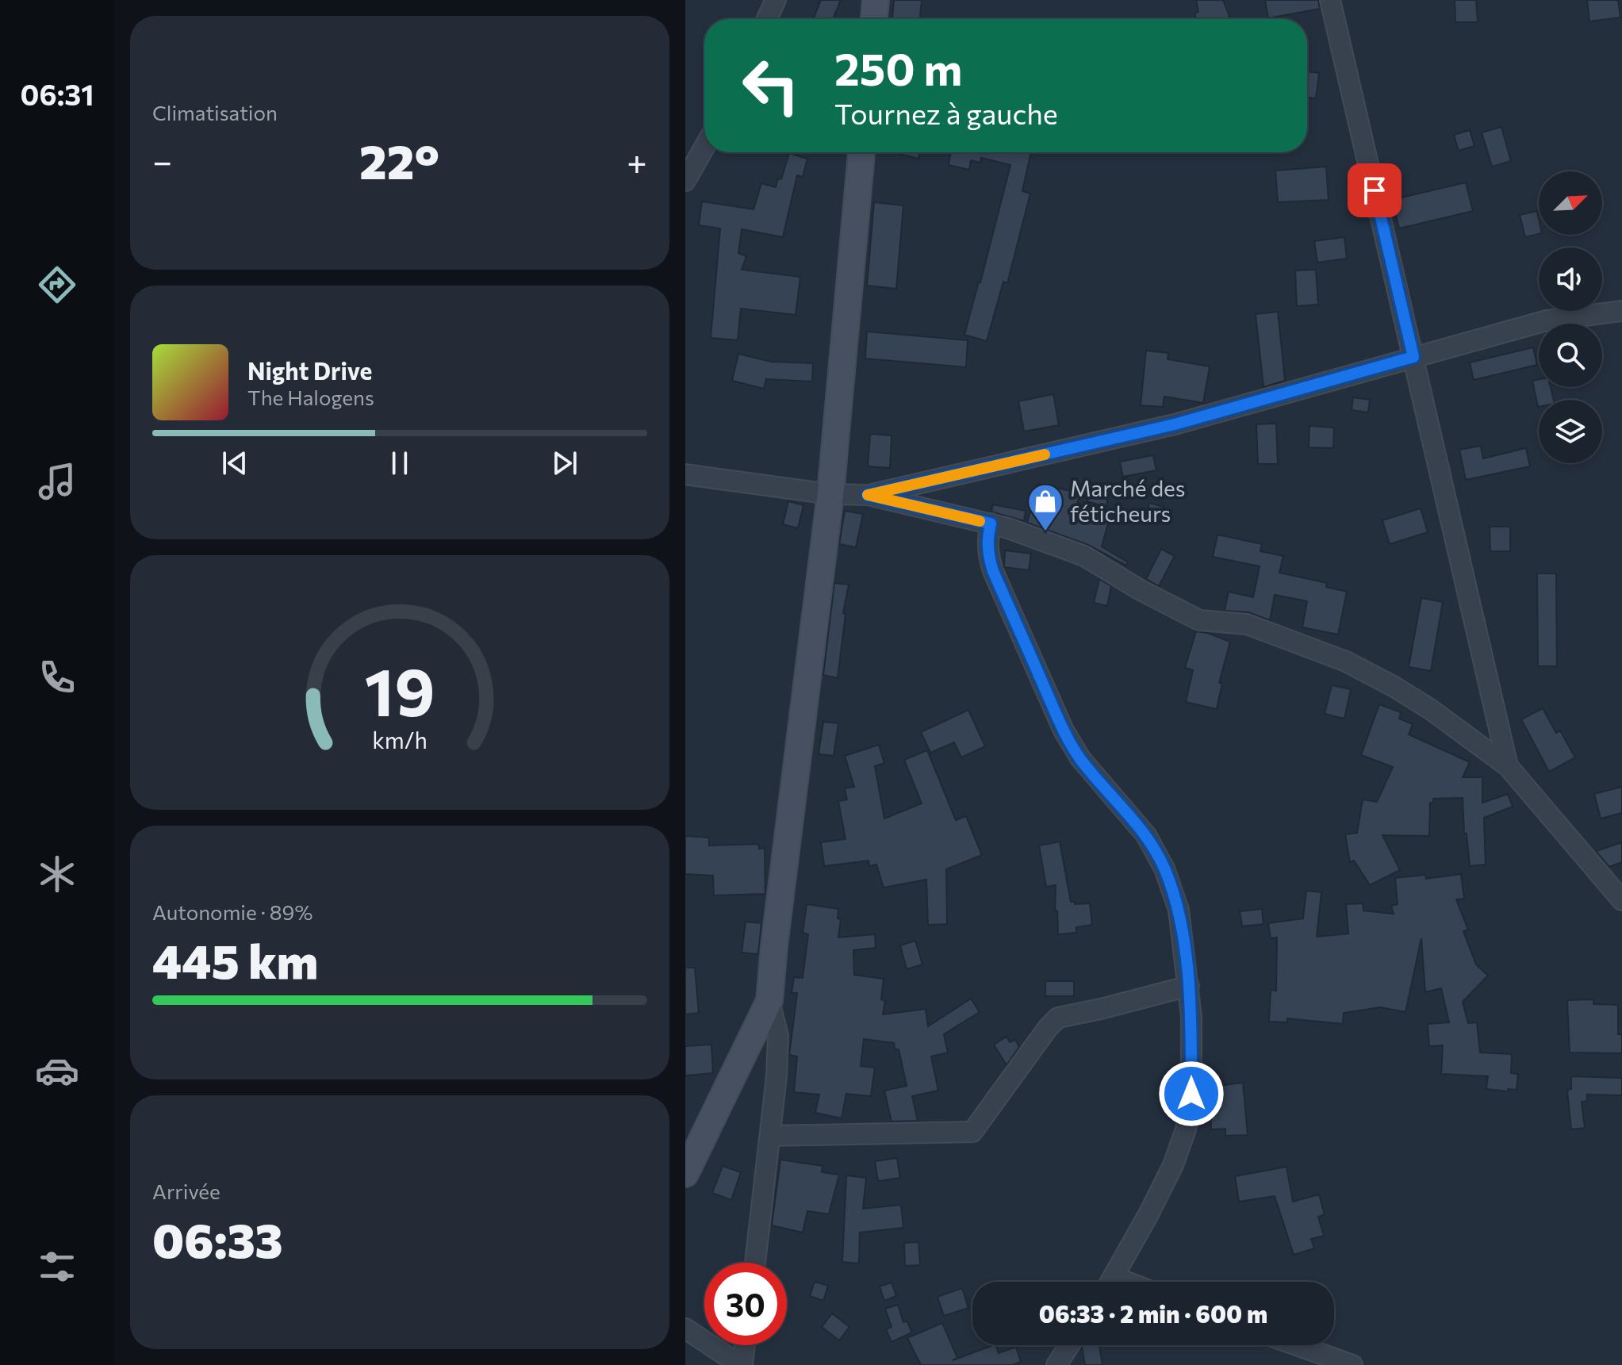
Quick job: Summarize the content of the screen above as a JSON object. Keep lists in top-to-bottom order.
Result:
{
  "places": {
    "shop": ["Marché des féticheurs"]
  },
  "north": "top right",
  "page": {
    "tabs": "06:31",
    "tile": [
      "Climatisation",
      ["Autonomie · 89%", "445 km"],
      ["Arrivée", "06:33"]
    ],
    "turn": ["250 m", "Tournez à gauche"],
    "heat": ["−", "22°", "+"],
    "song": ["Night Drive", "The Halogens"],
    "limit": "30",
    "trip": "06:33 · 2 min · 600 m",
    "gauge": ["19", "km/h"]
  }
}
